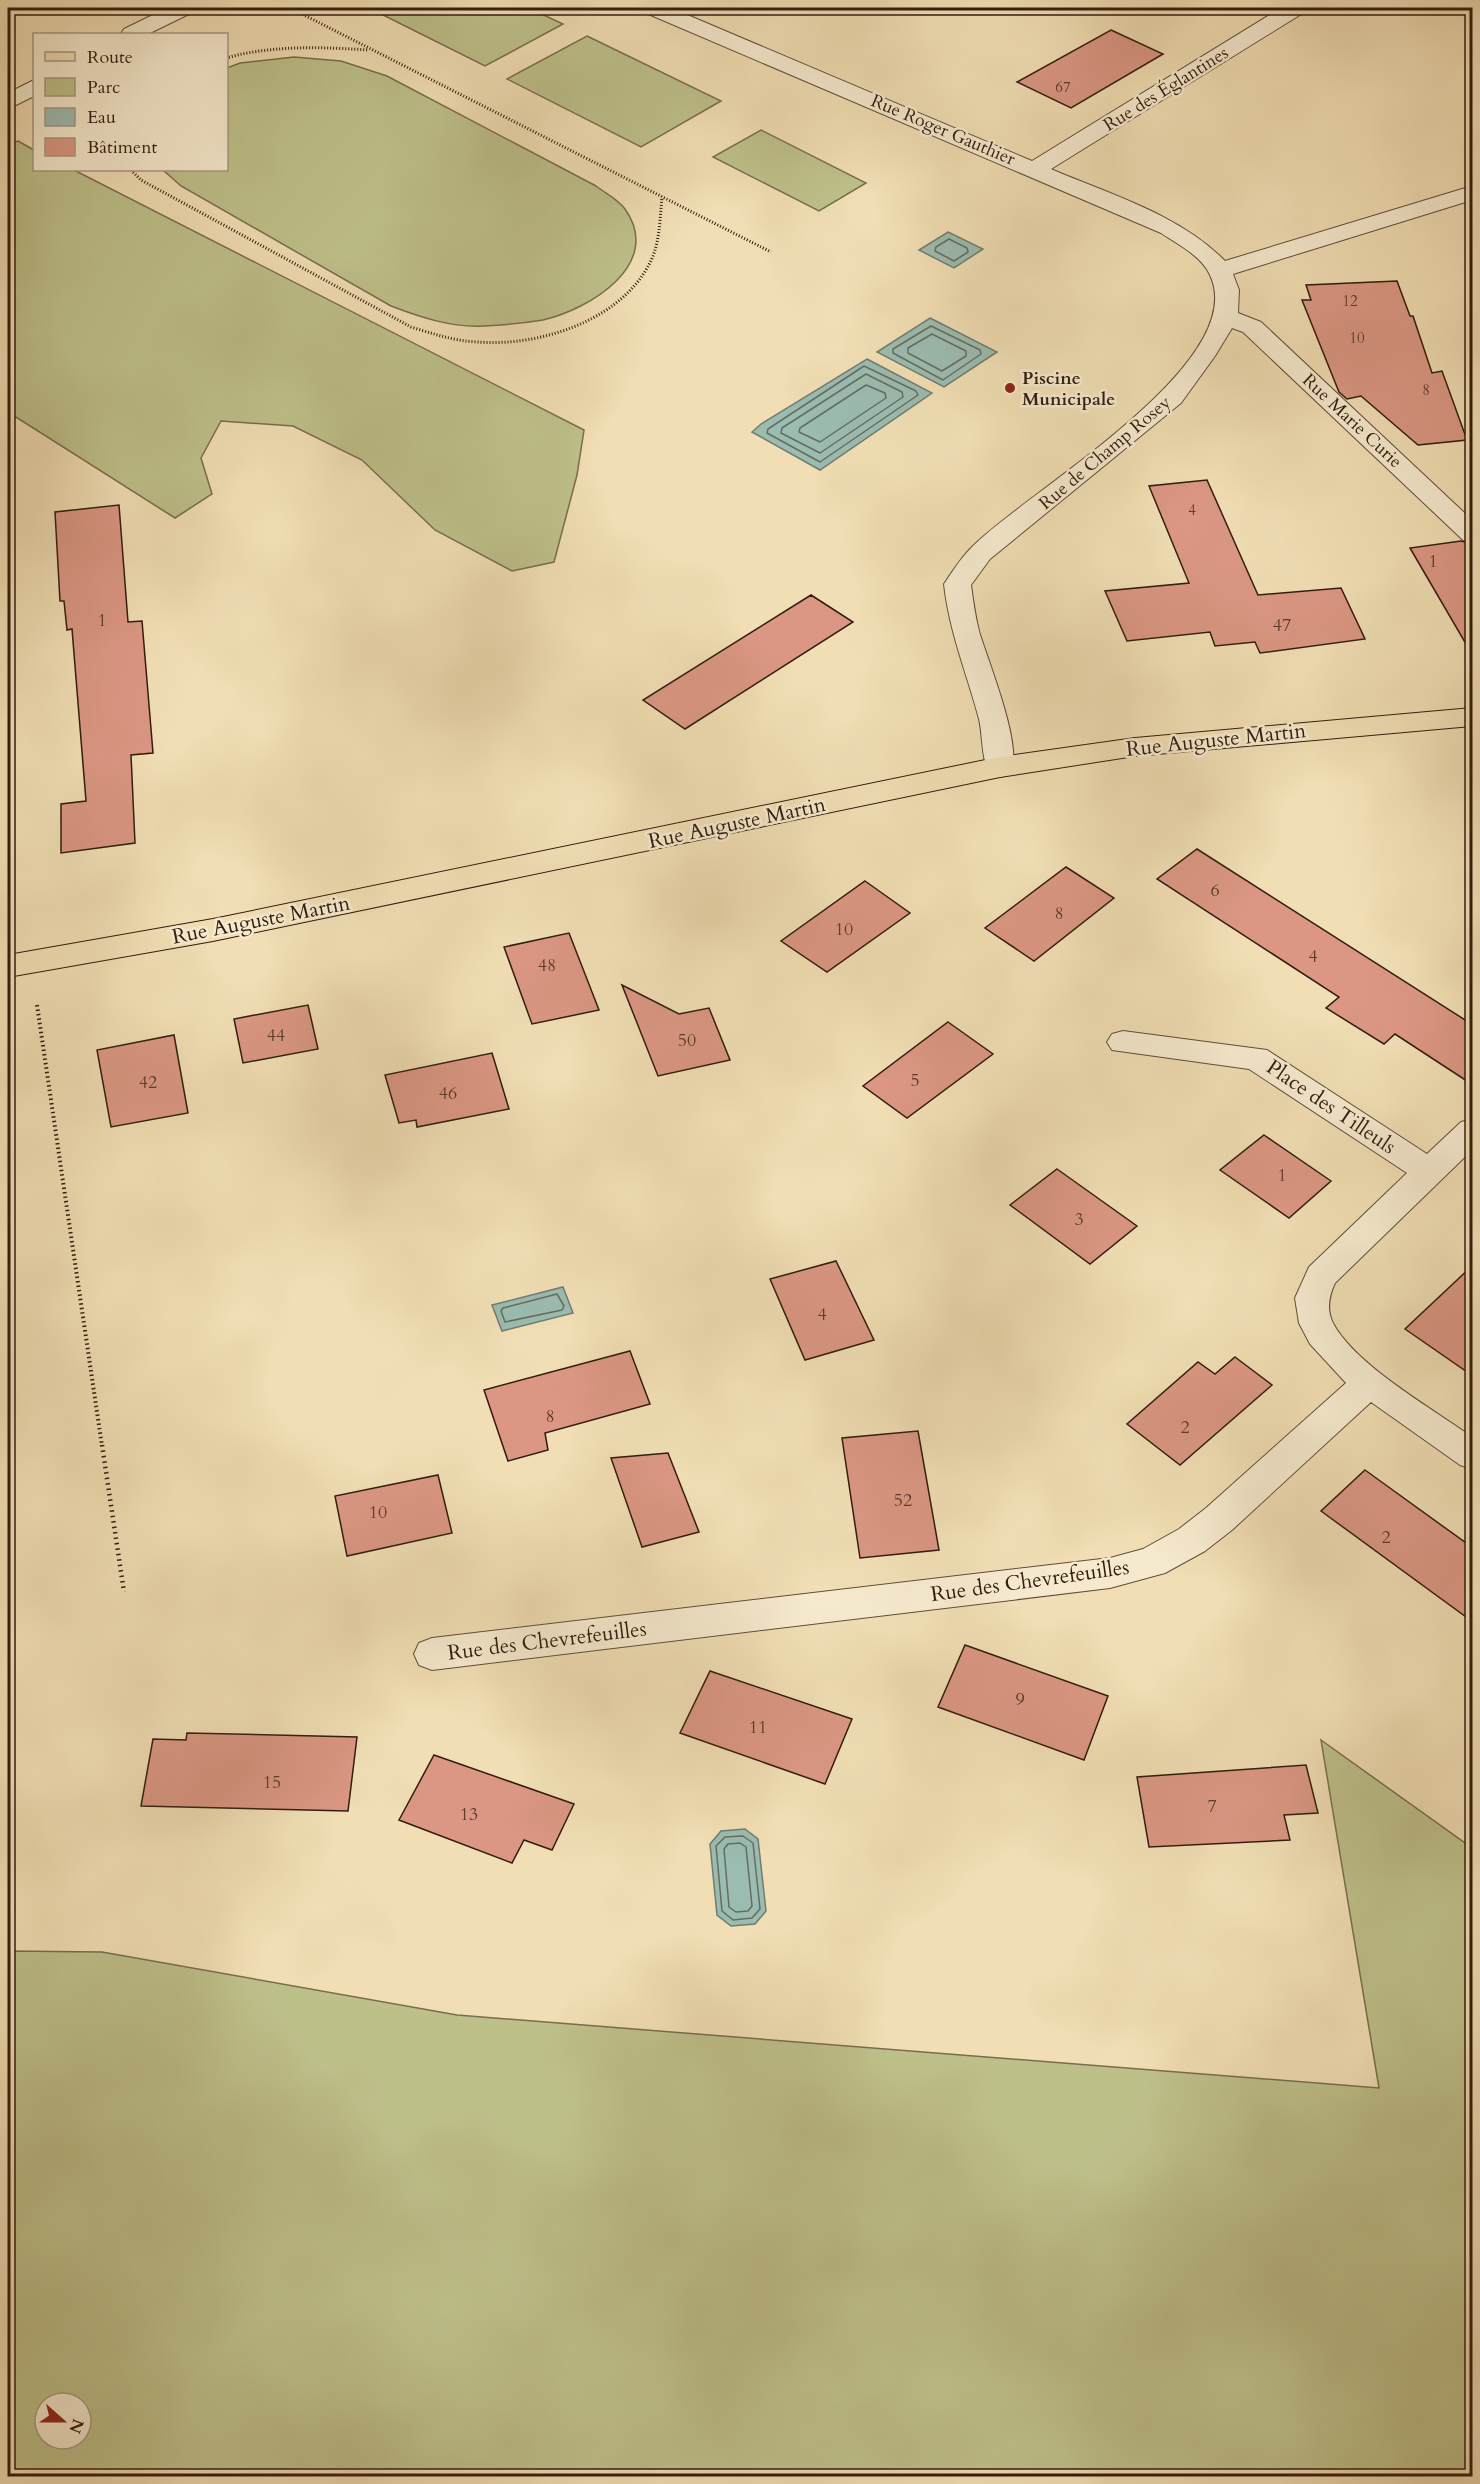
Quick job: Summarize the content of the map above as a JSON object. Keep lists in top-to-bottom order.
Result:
{
  "streets": {
    "main road": ["Rue Auguste Martin"],
    "street": [
      "Rue des Églantines",
      "Rue Roger Gauthier",
      "Rue Marie Curie",
      "Rue de Champ Rosey",
      "Place des Tilleuls",
      "Rue des Chevrefeuilles"
    ]
  },
  "crossings": [
    ["Rue des Églantines", "Rue Roger Gauthier"],
    ["Rue Marie Curie", "Rue de Champ Rosey"],
    ["Rue de Champ Rosey", "Rue Auguste Martin"]
  ],
  "places": ["Piscine Municipale"],
  "house_numbers": [
    "67",
    "12",
    "10",
    "8",
    "4",
    "1",
    "1",
    "47",
    "6",
    "8",
    "10",
    "4",
    "48",
    "44",
    "50",
    "5",
    "42",
    "46",
    "1",
    "3",
    "4",
    "8",
    "2",
    "52",
    "10",
    "2",
    "9",
    "11",
    "15",
    "7",
    "13"
  ],
  "legend": [
    "Route",
    "Parc",
    "Eau",
    "Bâtiment"
  ],
  "north": "right"
}
